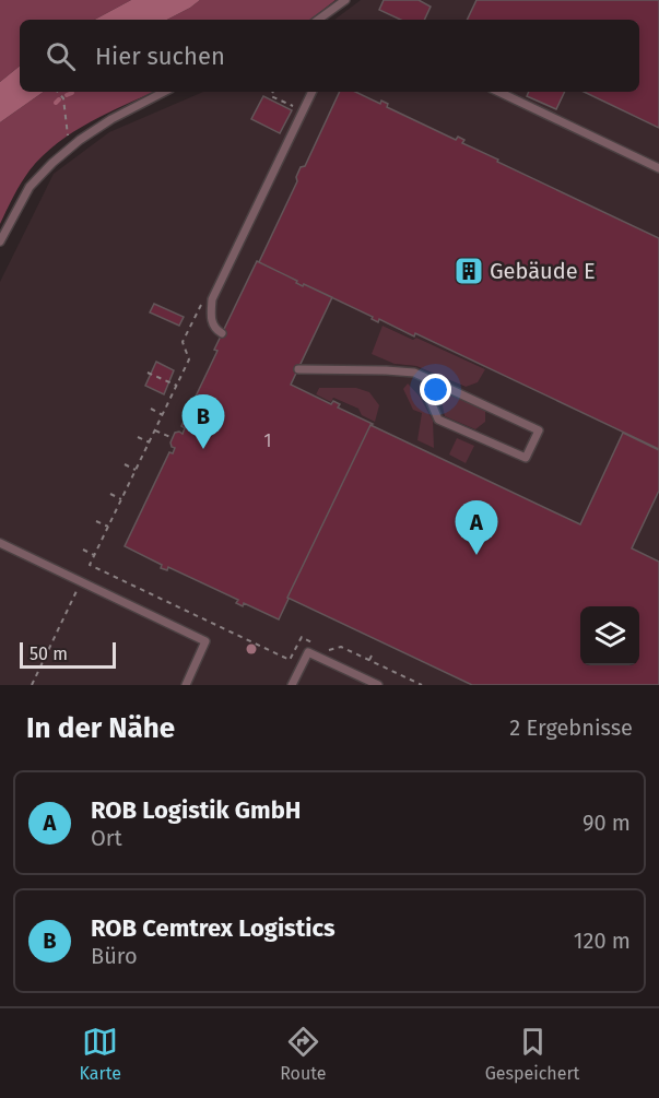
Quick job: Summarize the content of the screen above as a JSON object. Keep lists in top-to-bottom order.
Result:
{
  "places": {
    "building": ["Gebäude E"]
  },
  "house_numbers": ["1"],
  "scale_bar": "50 m",
  "page": {
    "search": "Hier suchen",
    "pins": ["B", "A"],
    "scale": "50 m",
    "heading": ["In der Nähe", "2 Ergebnisse"],
    "list": [
      {
        "mark": "A",
        "name": "ROB Logistik GmbH",
        "note": "Ort",
        "value": "90 m"
      },
      {
        "mark": "B",
        "name": "ROB Cemtrex Logistics",
        "note": "Büro",
        "value": "120 m"
      }
    ],
    "nav": ["Karte", "Route", "Gespeichert"]
  }
}
